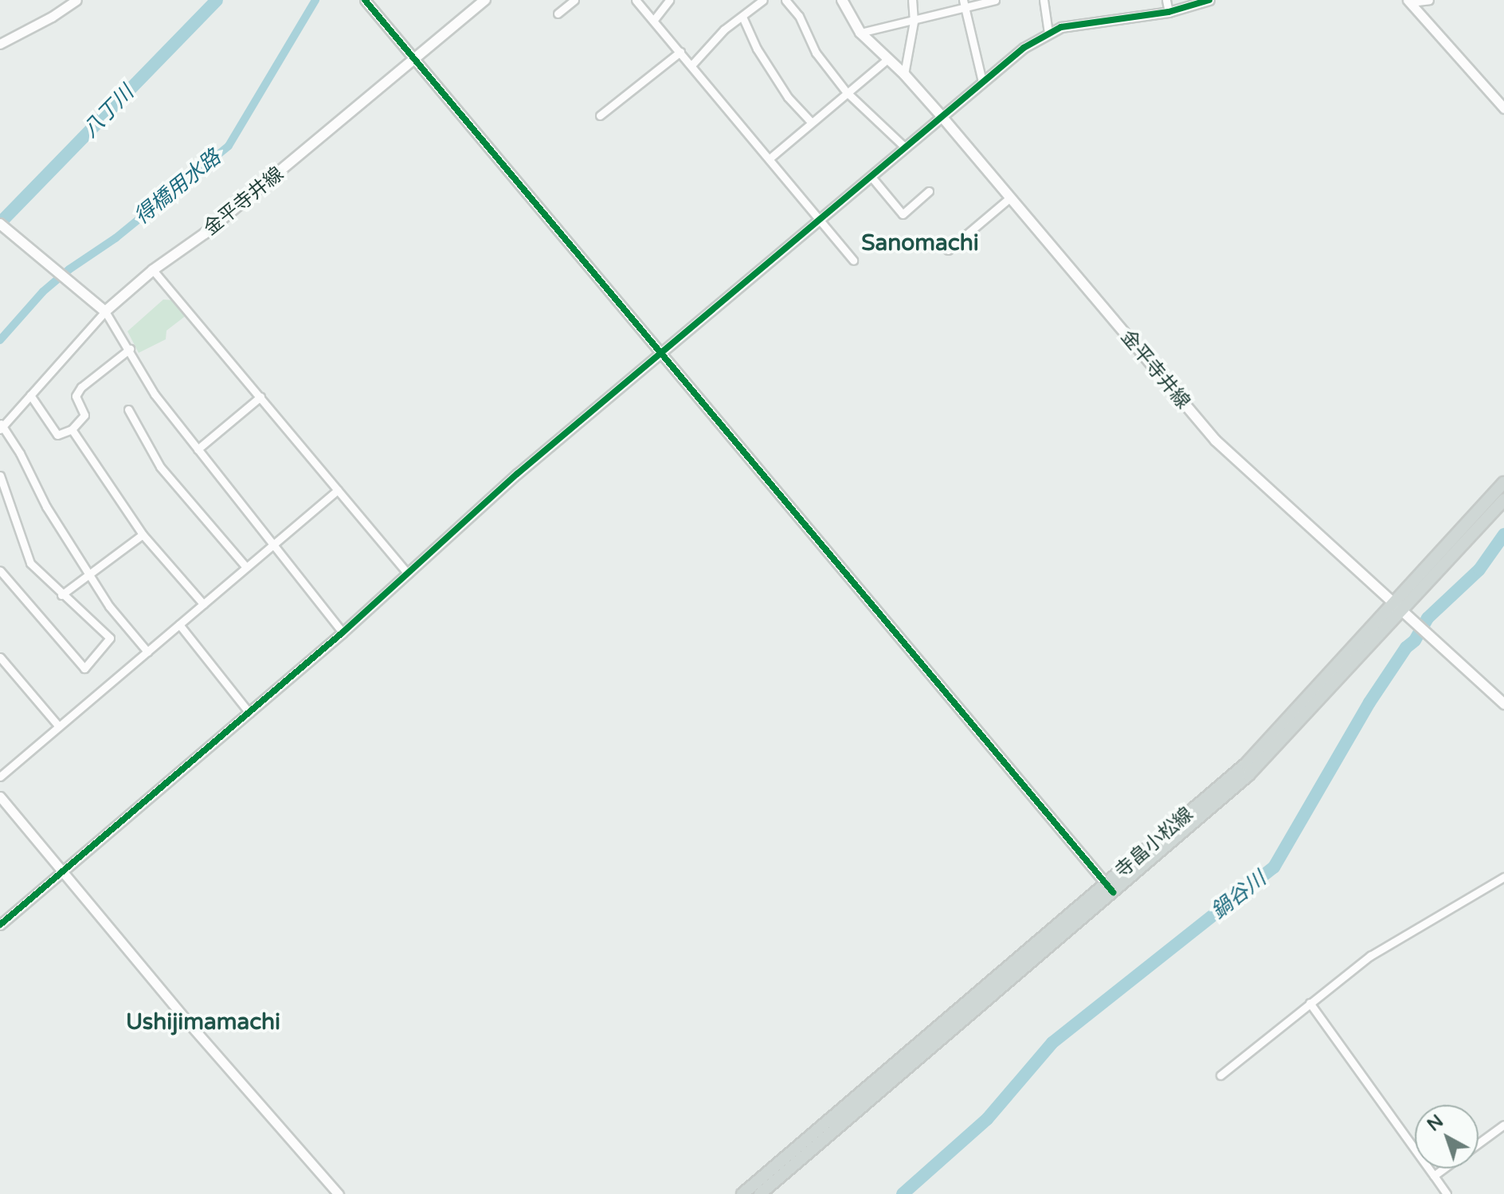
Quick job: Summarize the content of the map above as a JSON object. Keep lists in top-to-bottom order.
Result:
{
  "streets": {
    "main road": ["金平寺井線", "寺畠小松線"]
  },
  "crossings": [
    ["金平寺井線", "寺畠小松線"]
  ],
  "districts": ["Sanomachi", "Ushijimamachi"],
  "water": ["八丁川", "得橋用水路", "鍋谷川"],
  "north": "top left"
}
